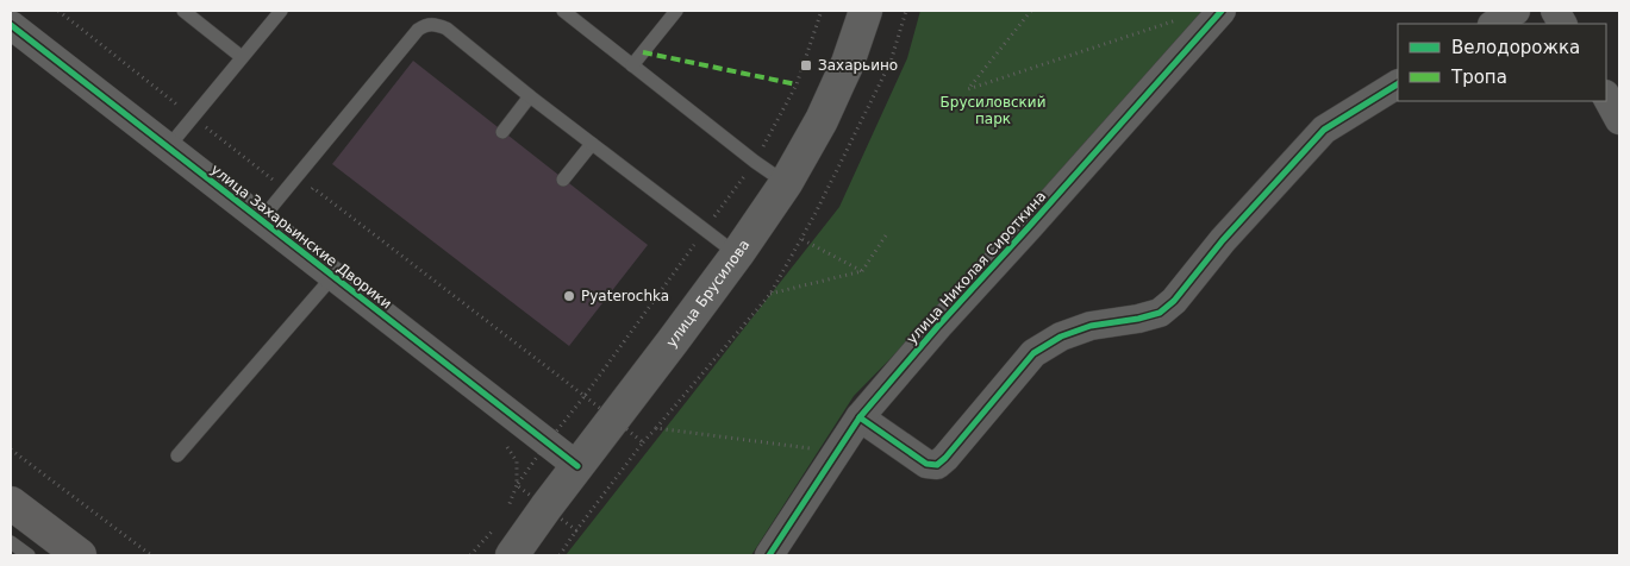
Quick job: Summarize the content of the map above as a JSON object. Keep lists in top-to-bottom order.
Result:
{
  "streets": {
    "street": ["улица Захарьинские Дворики", "улица Николая Сироткина", "улица Брусилова"]
  },
  "crossings": [
    ["улица Захарьинские Дворики", "улица Брусилова"]
  ],
  "parks": ["Брусиловский парк"],
  "places": {
    "transit": ["Захарьино"],
    "other": ["Pyaterochka"]
  },
  "legend": ["Велодорожка", "Тропа"]
}
